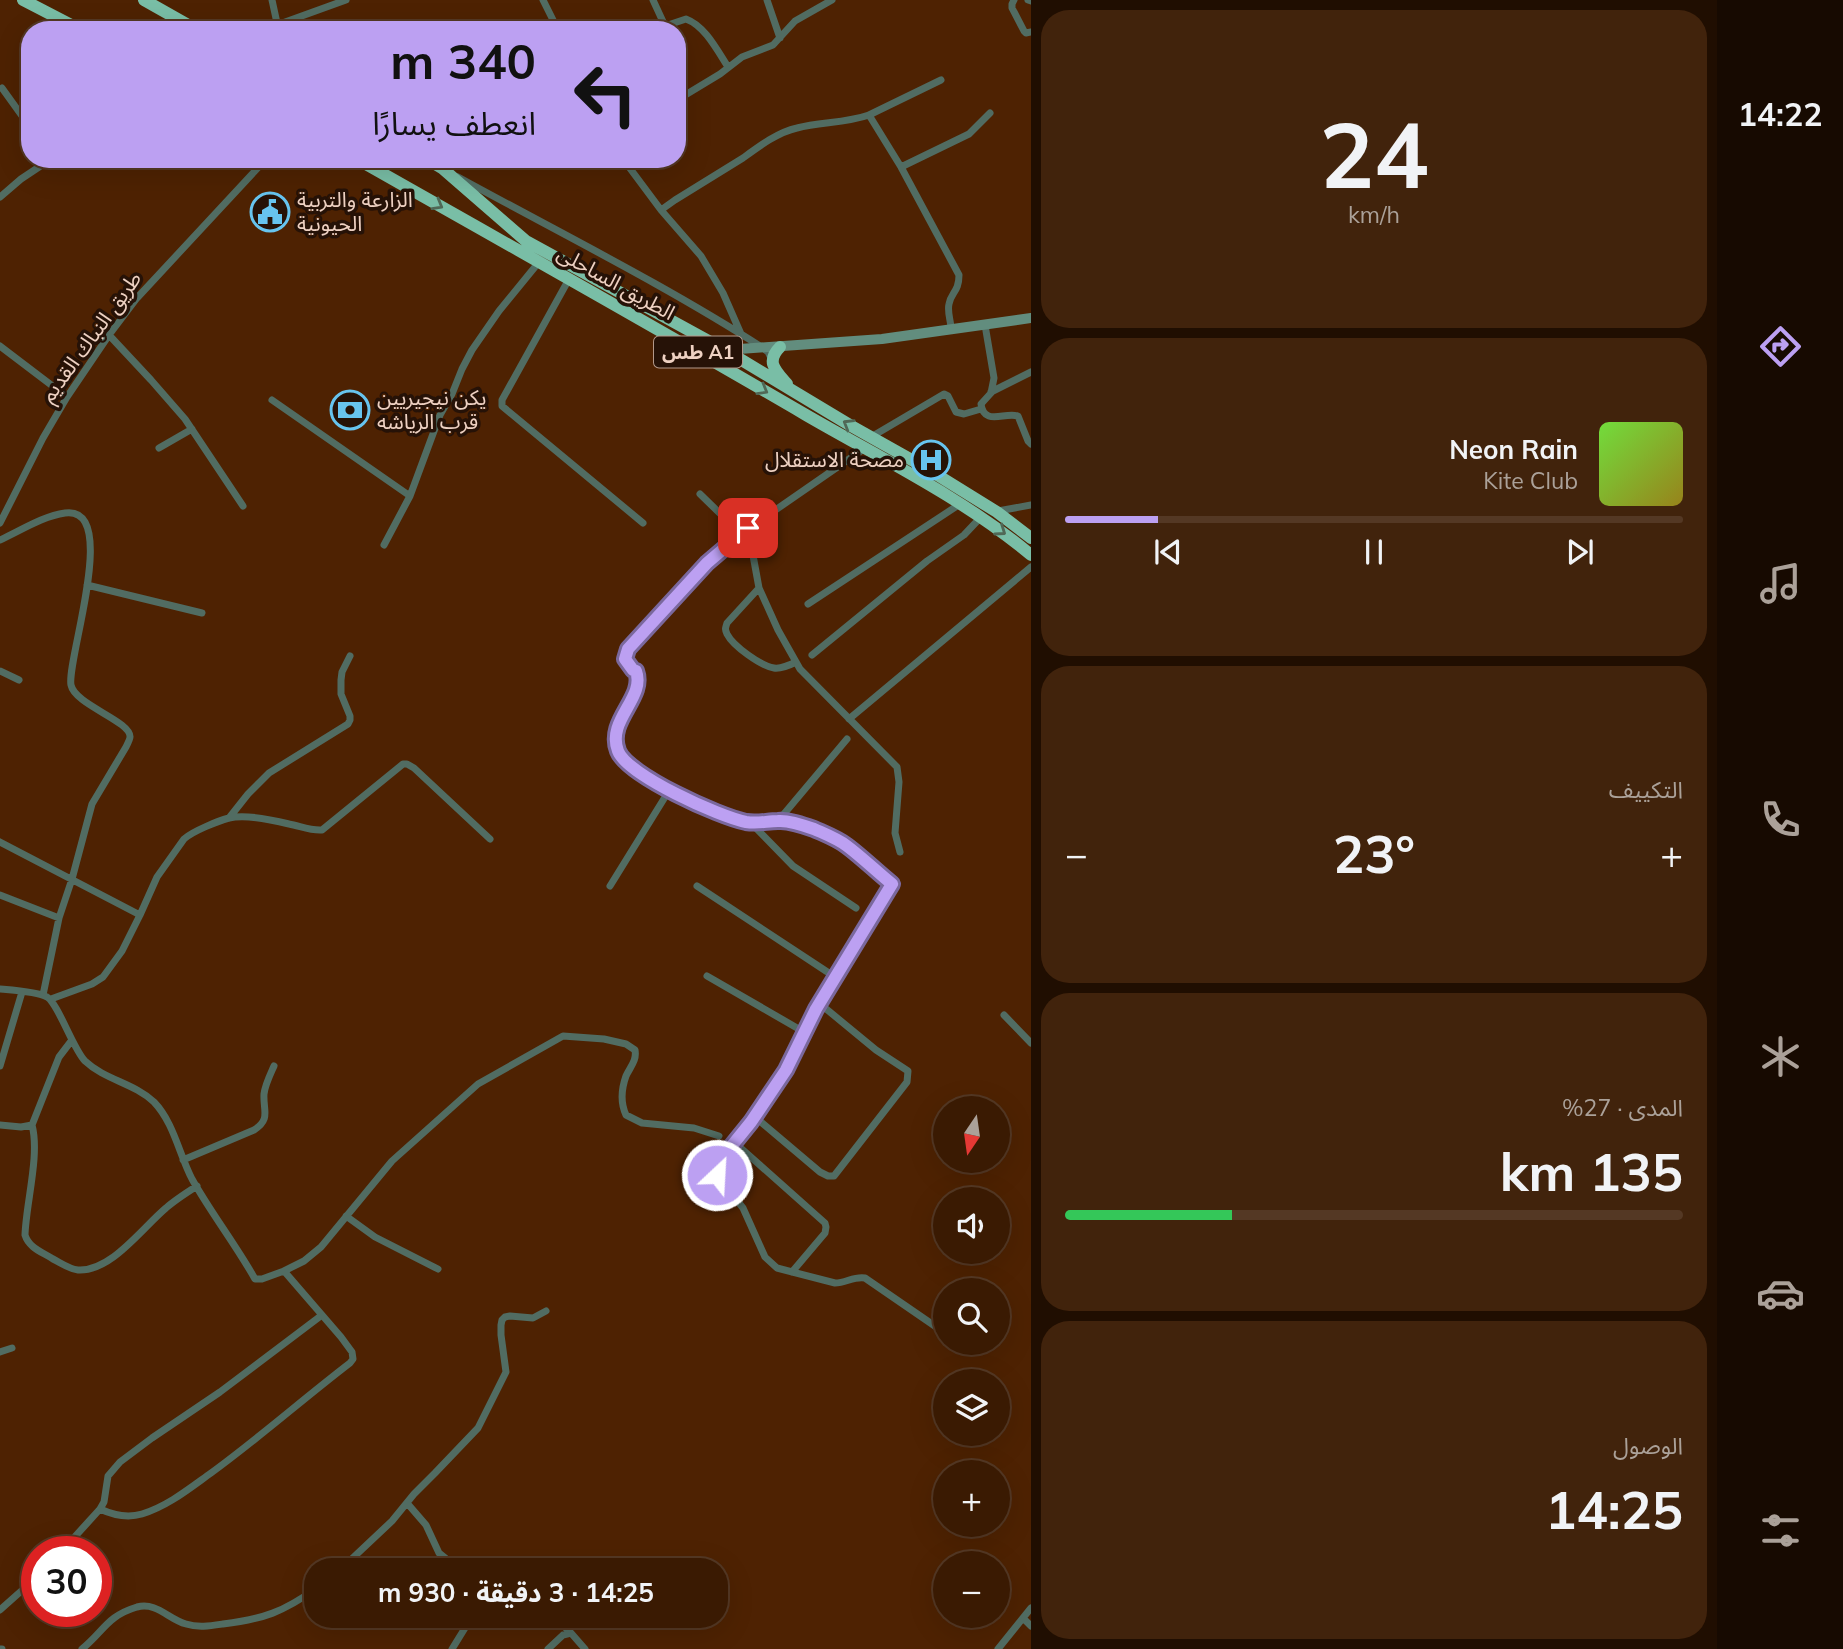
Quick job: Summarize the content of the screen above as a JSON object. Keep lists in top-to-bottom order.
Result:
{
  "streets": {
    "highway": ["الطريق الساحلى", "طس A1"],
    "street": ["طريق النباك القديم"]
  },
  "places": {
    "public building": ["الزارعة والتربية الحيونية"],
    "bank": ["يكن نيجيريين قرب الرياشه"],
    "hospital": ["مصحة الاستقلال"]
  },
  "north": "bottom",
  "page": {
    "tabs": "14:22",
    "tile": [
      ["24", "km/h"],
      "التكييف",
      ["المدى · 27%", "135 km"],
      ["الوصول", "14:25"]
    ],
    "turn": ["340 m", "انعطف يسارًا"],
    "song": ["Neon Rain", "Kite Club"],
    "heat": ["−", "23°", "+"],
    "map_buttons": ["+", "−"],
    "limit": "30",
    "trip": "14:25 · 3 دقيقة · 930 m"
  }
}
